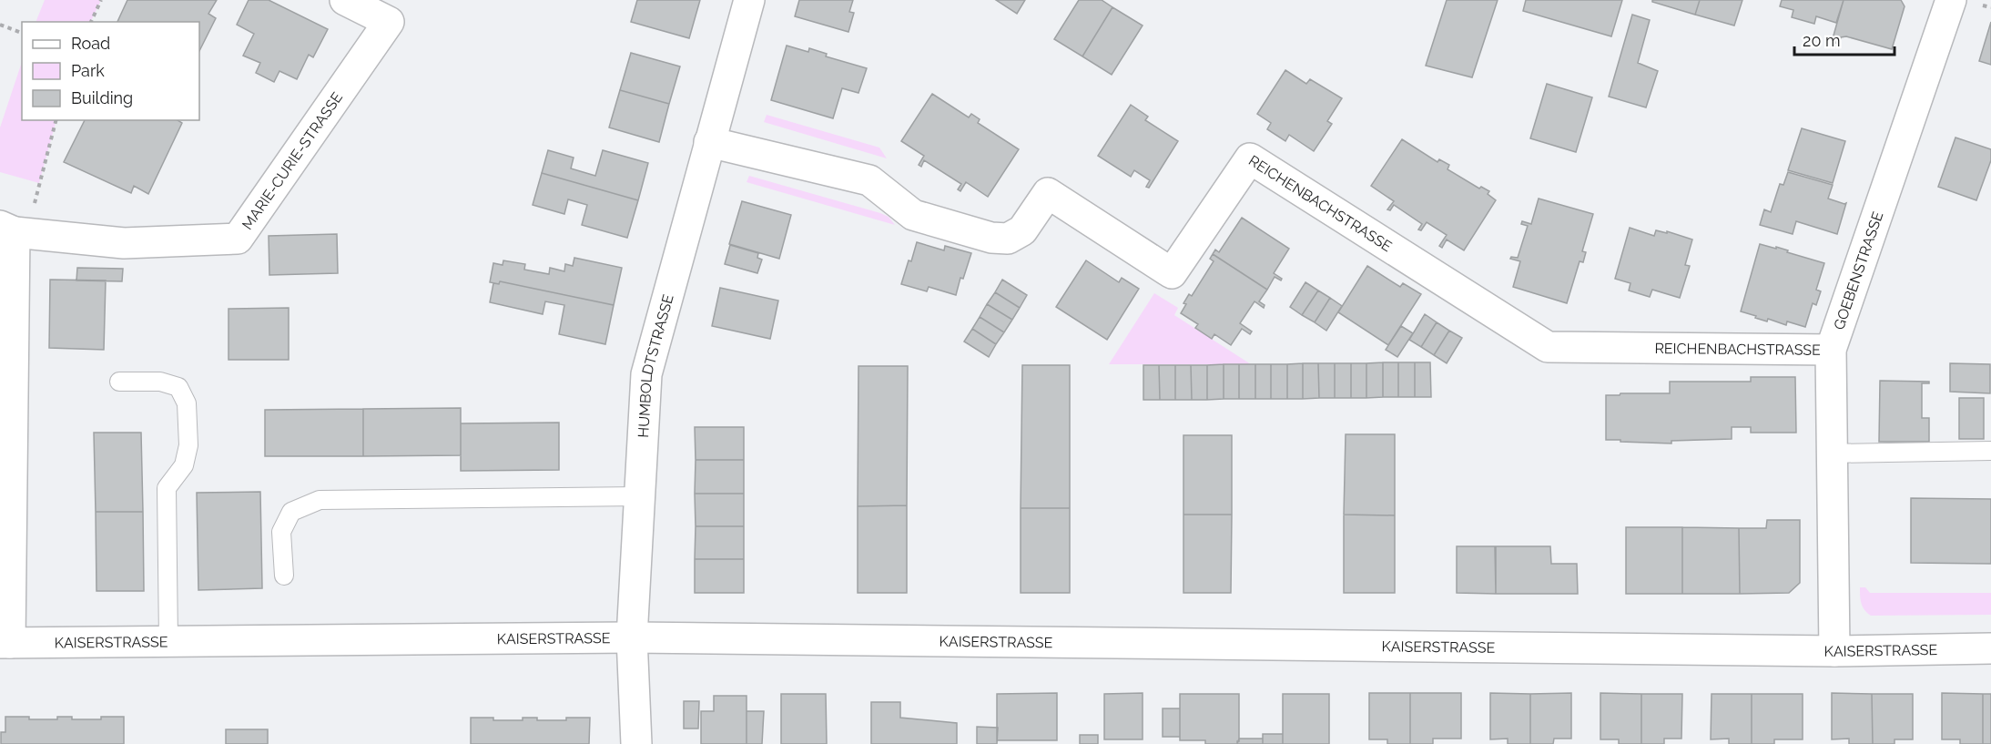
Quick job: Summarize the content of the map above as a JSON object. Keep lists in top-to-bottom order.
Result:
{
  "streets": {
    "street": [
      "MARIE-CURIE-STRASSE",
      "REICHENBACHSTRASSE",
      "GOEBENSTRASSE",
      "HUMBOLDTSTRASSE",
      "KAISERSTRASSE"
    ]
  },
  "crossings": [
    ["REICHENBACHSTRASSE", "GOEBENSTRASSE"],
    ["REICHENBACHSTRASSE", "HUMBOLDTSTRASSE"],
    ["GOEBENSTRASSE", "KAISERSTRASSE"],
    ["HUMBOLDTSTRASSE", "KAISERSTRASSE"]
  ],
  "legend": ["Road", "Park", "Building"],
  "scale_bar": "20 m"
}
